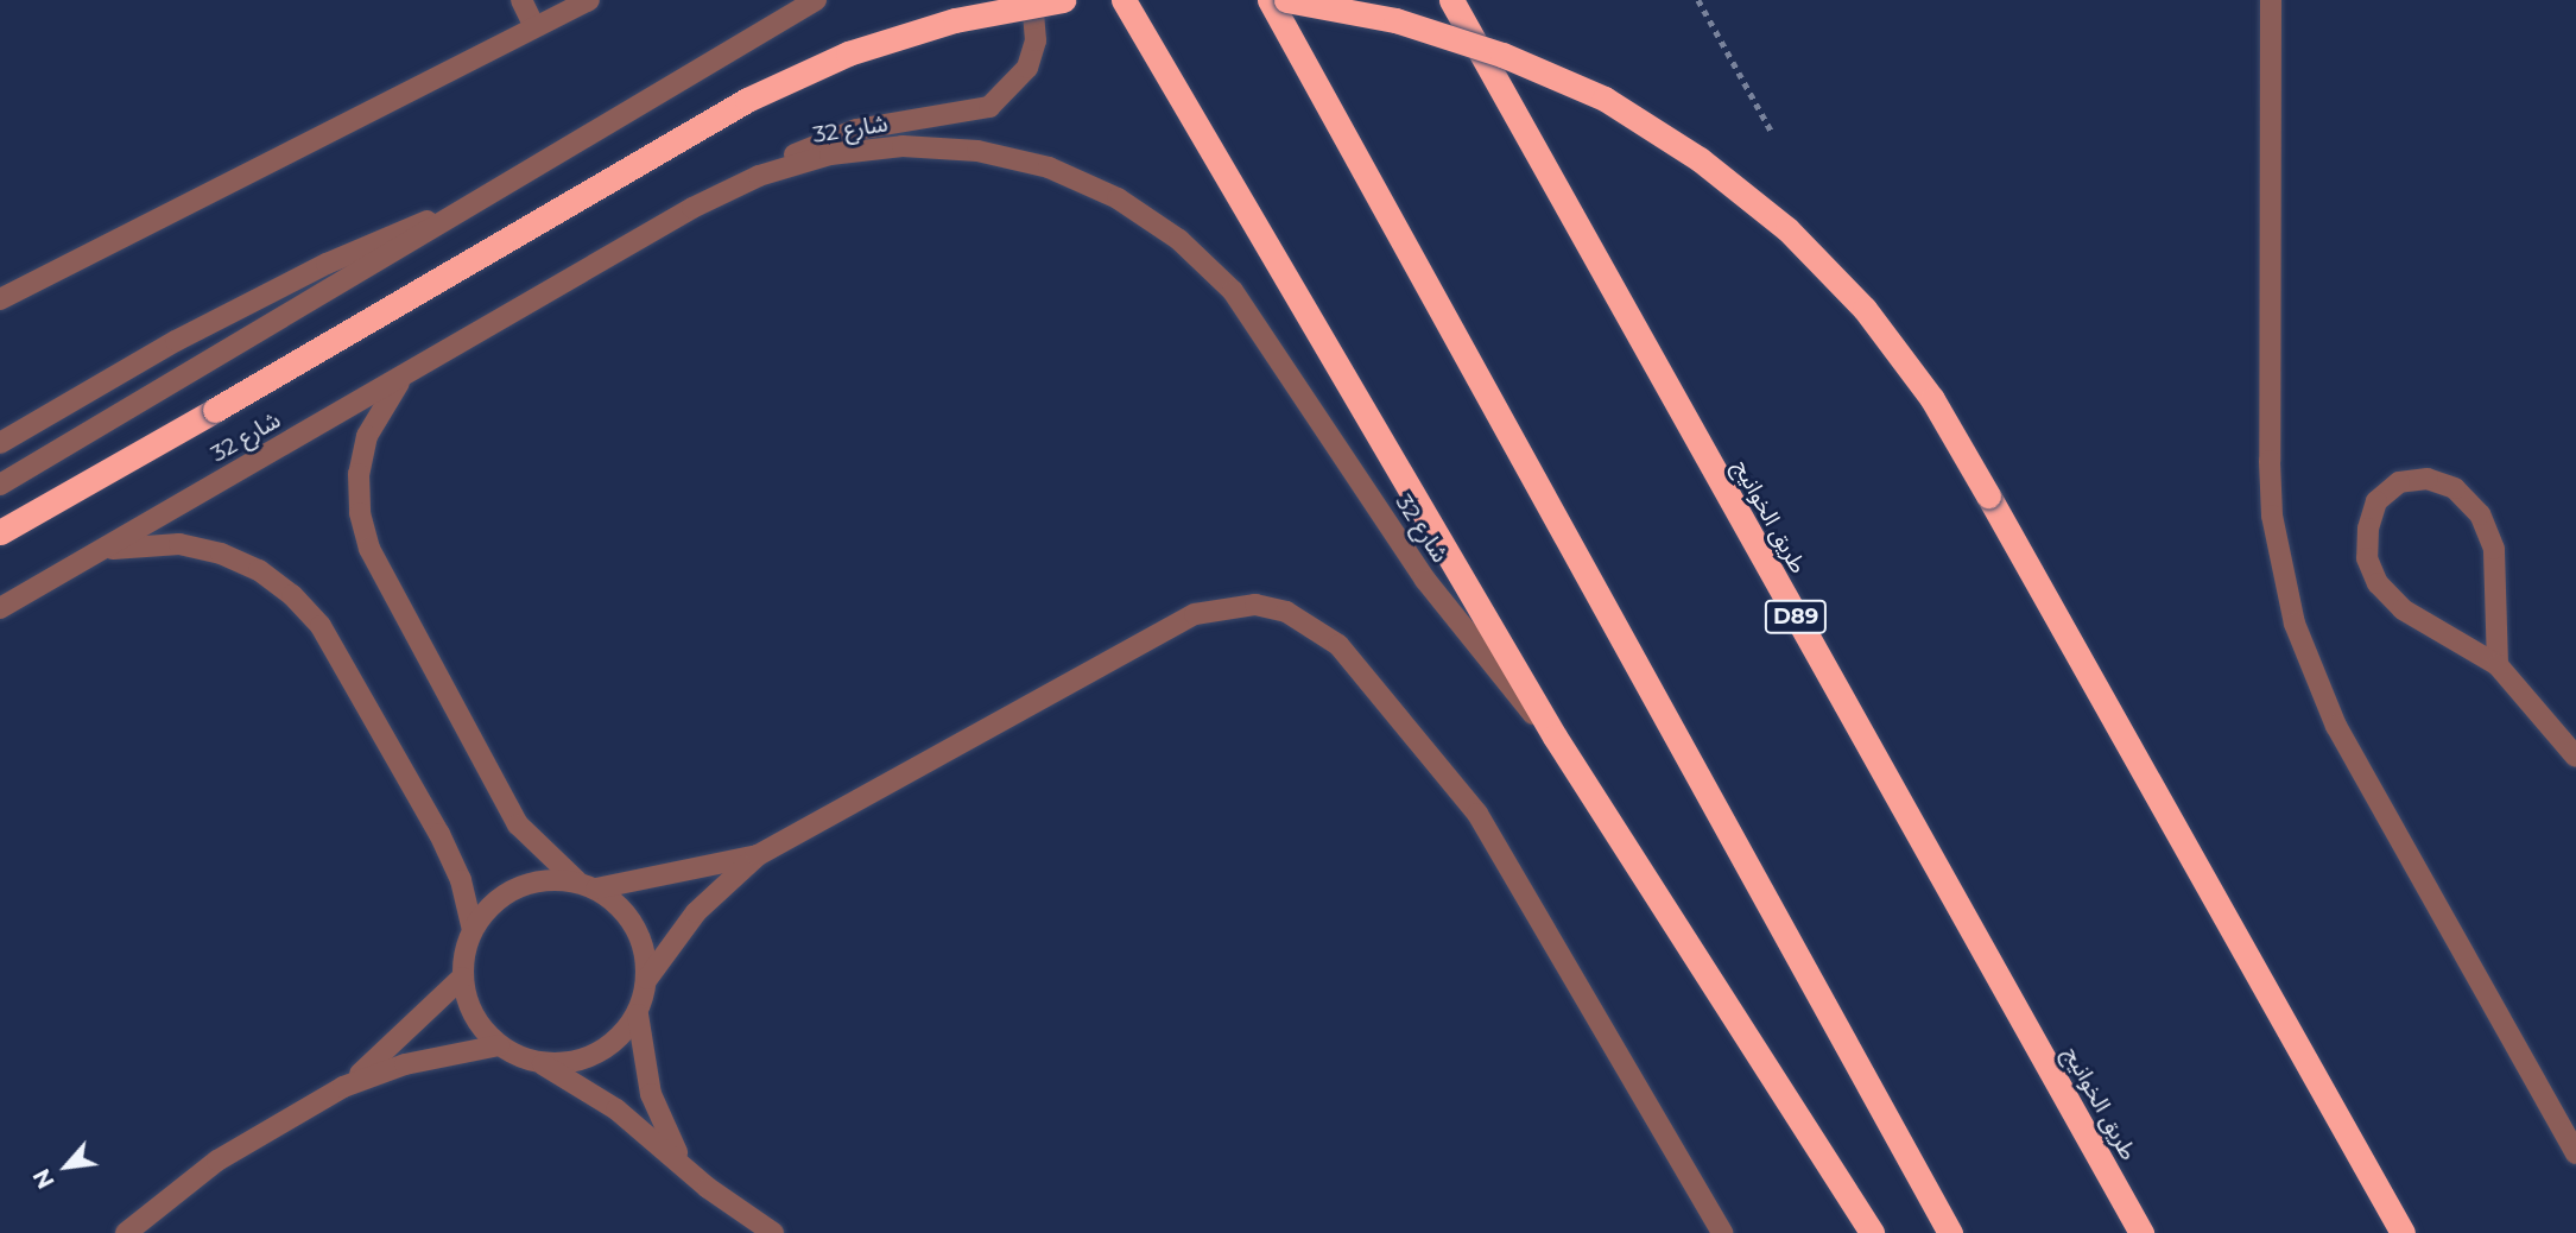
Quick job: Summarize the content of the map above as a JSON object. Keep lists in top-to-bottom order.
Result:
{
  "streets": {
    "highway": ["طريق الخوانيج", "D89"],
    "street": ["شارع 32"]
  },
  "north": "bottom left"
}
